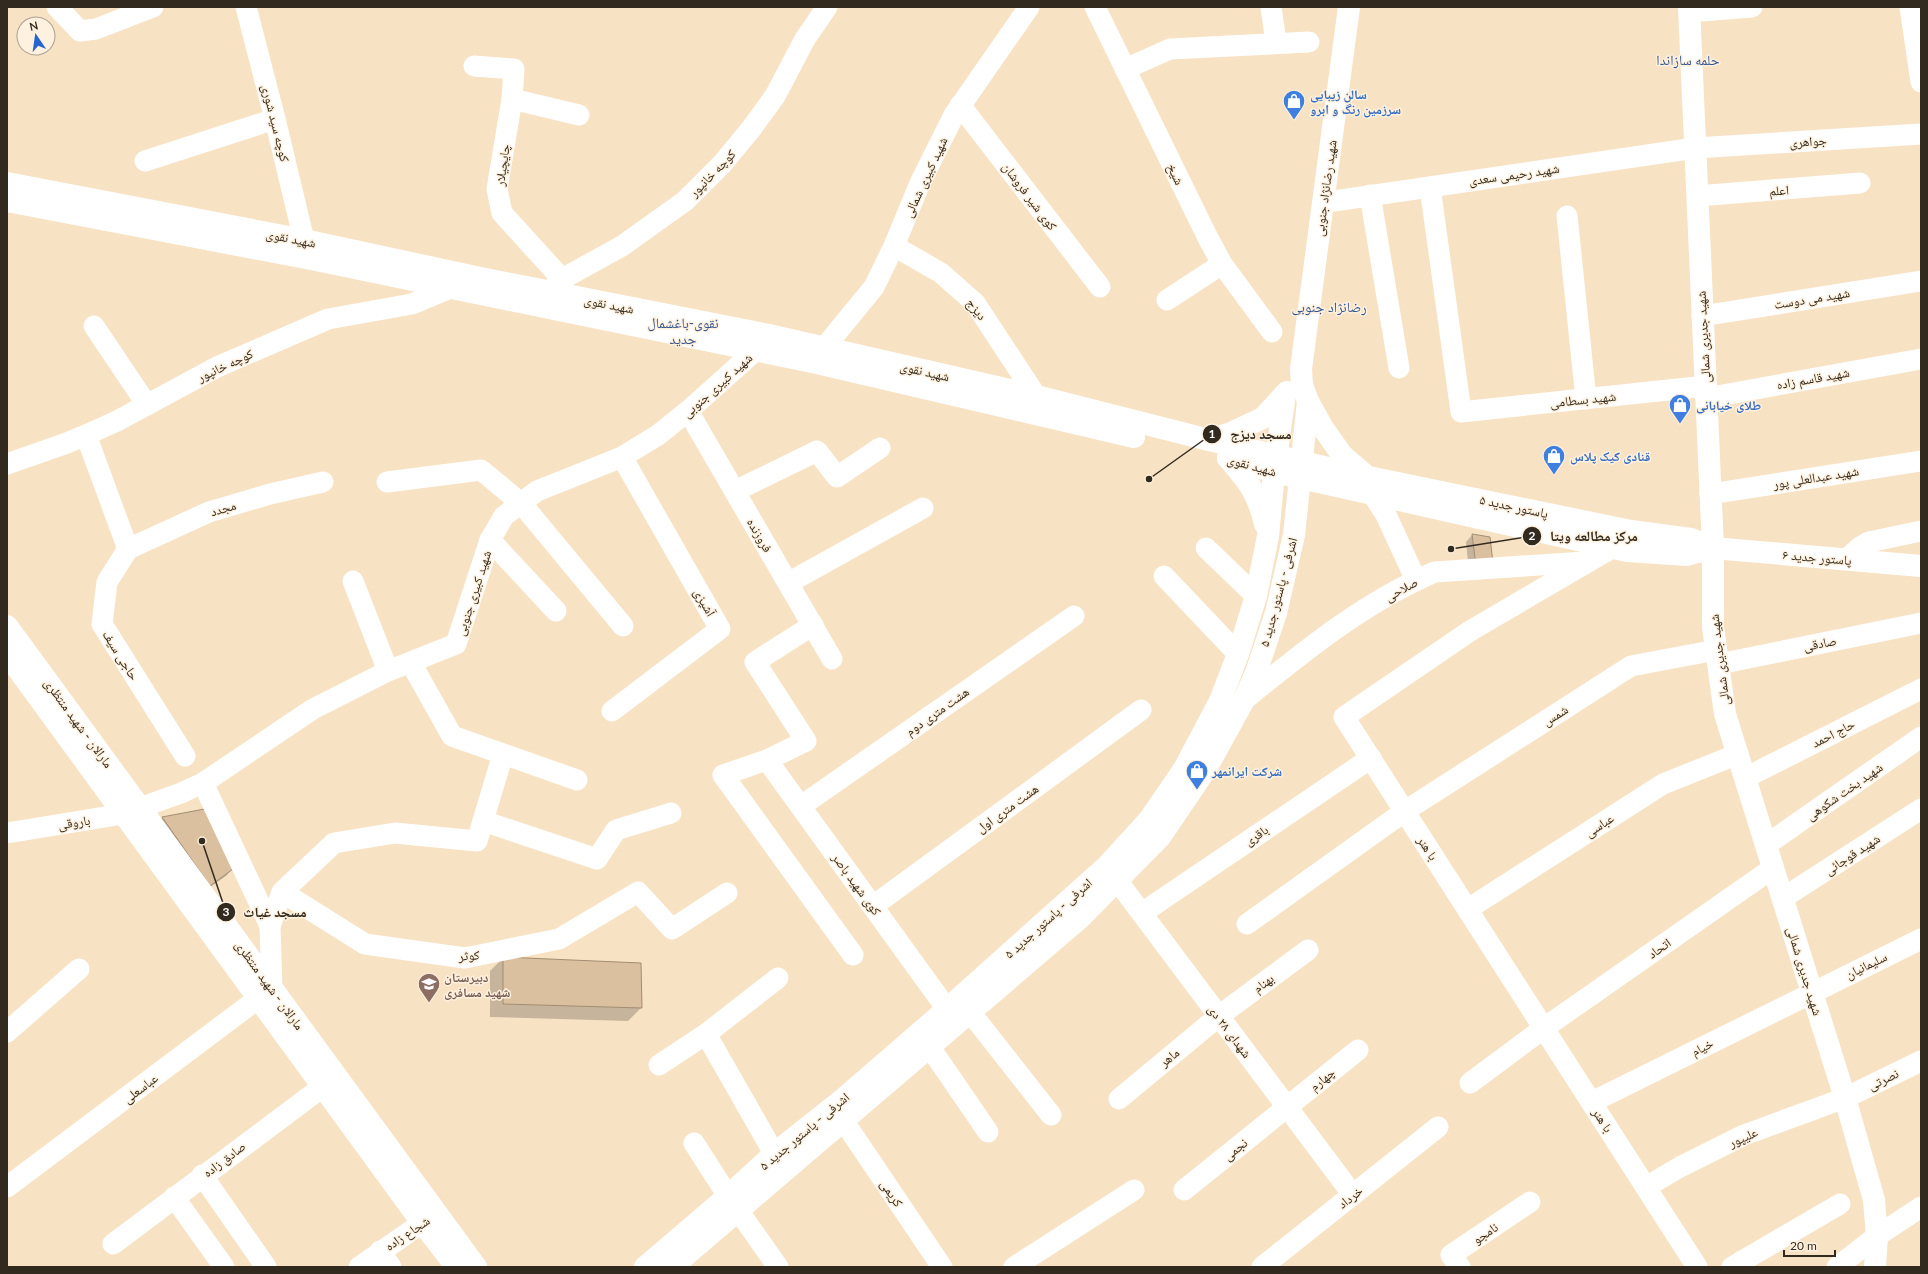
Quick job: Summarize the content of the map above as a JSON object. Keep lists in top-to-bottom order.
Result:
{
  "streets": {
    "main road": [
      "شهید رضانژاد جنوبی",
      "شهید نقوی",
      "شهید جدیری شمالی",
      "پاستور جدید ۵",
      "پاستور جدید ۶",
      "اشرفی - پاستور جدید ۵",
      "مارالان - شهید منتظری"
    ],
    "street": [
      "کوچه سید شوری",
      "جواهری",
      "چایچیلار",
      "کوچه خانپور",
      "شیخ",
      "شهید رحیمی سعدی",
      "شهید کبیری شمالی",
      "اعلم",
      "کوی شیر فروشان",
      "شهید می دوست",
      "دیزج",
      "شهید قاسم زاده",
      "شهید کبیری جنوبی",
      "شهید بسطامی",
      "شهید عبدالعلی پور",
      "مجدد",
      "فروزنده",
      "صلاحی",
      "آشپزی",
      "صادقی",
      "حاجی سیف",
      "هشت متری دوم",
      "شمس",
      "حاج احمد",
      "شهید بخت شکوهی",
      "هشت متری اول",
      "باروقی",
      "عباسی",
      "باقری",
      "با هنر",
      "شهید قوجائی",
      "کوی شهید باصر",
      "اتحاد",
      "کوثر",
      "سلیمانیان",
      "بهنام",
      "شهدای ۲۸ دی",
      "خیام",
      "ماهر",
      "چهارم",
      "نصرتی",
      "عباسعلی",
      "علیپور",
      "نجمی",
      "صادق زاده",
      "کریمی",
      "خرداد",
      "شجاع زاده",
      "نامجو"
    ]
  },
  "crossings": [
    ["کوچه سید شوری", "شهید نقوی"],
    ["جواهری", "شهید رحیمی سعدی"],
    ["جواهری", "شهید جدیری شمالی"],
    ["چایچیلار", "کوچه خانپور"],
    ["چایچیلار", "شهید نقوی"],
    ["کوچه خانپور", "شهید نقوی"],
    ["شهید رحیمی سعدی", "شهید جدیری شمالی"],
    ["شهید رحیمی سعدی", "شهید بسطامی"],
    ["شهید کبیری شمالی", "کوی شیر فروشان"],
    ["شهید کبیری شمالی", "شهید نقوی"],
    ["شهید کبیری شمالی", "دیزج"],
    ["اعلم", "شهید جدیری شمالی"],
    ["شهید نقوی", "دیزج"],
    ["شهید نقوی", "شهید کبیری جنوبی"],
    ["شهید نقوی", "پاستور جدید ۵"],
    ["شهید نقوی", "اشرفی - پاستور جدید ۵"],
    ["شهید می دوست", "شهید جدیری شمالی"],
    ["شهید جدیری شمالی", "شهید قاسم زاده"],
    ["شهید جدیری شمالی", "شهید بسطامی"],
    ["شهید جدیری شمالی", "شهید عبدالعلی پور"],
    ["شهید جدیری شمالی", "پاستور جدید ۵"],
    ["شهید جدیری شمالی", "پاستور جدید ۶"],
    ["شهید جدیری شمالی", "صادقی"],
    ["شهید جدیری شمالی", "شمس"],
    ["شهید جدیری شمالی", "حاج احمد"],
    ["شهید جدیری شمالی", "شهید بخت شکوهی"],
    ["شهید جدیری شمالی", "عباسی"],
    ["شهید جدیری شمالی", "شهید قوجائی"],
    ["شهید جدیری شمالی", "اتحاد"],
    ["شهید جدیری شمالی", "سلیمانیان"],
    ["شهید جدیری شمالی", "خیام"],
    ["شهید جدیری شمالی", "نصرتی"],
    ["شهید جدیری شمالی", "علیپور"],
    ["شهید قاسم زاده", "شهید بسطامی"],
    ["شهید کبیری جنوبی", "فروزنده"],
    ["شهید کبیری جنوبی", "آشپزی"],
    ["شهید کبیری جنوبی", "مارالان - شهید منتظری"],
    ["شهید کبیری جنوبی", "باروقی"],
    ["پاستور جدید ۵", "پاستور جدید ۶"],
    ["پاستور جدید ۵", "اشرفی - پاستور جدید ۵"],
    ["پاستور جدید ۵", "با هنر"],
    ["مجدد", "حاجی سیف"],
    ["صلاحی", "اشرفی - پاستور جدید ۵"],
    ["صلاحی", "با هنر"],
    ["اشرفی - پاستور جدید ۵", "کوی شهید باصر"],
    ["اشرفی - پاستور جدید ۵", "شهدای ۲۸ دی"],
    ["اشرفی - پاستور جدید ۵", "کریمی"],
    ["صادقی", "شمس"],
    ["هشت متری دوم", "کوی شهید باصر"],
    ["شمس", "با هنر"],
    ["مارالان - شهید منتظری", "باروقی"],
    ["مارالان - شهید منتظری", "عباسعلی"],
    ["مارالان - شهید منتظری", "صادق زاده"],
    ["مارالان - شهید منتظری", "شجاع زاده"],
    ["هشت متری اول", "کوی شهید باصر"],
    ["عباسی", "با هنر"],
    ["باقری", "با هنر"],
    ["باقری", "شهدای ۲۸ دی"],
    ["با هنر", "اتحاد"],
    ["با هنر", "خیام"],
    ["با هنر", "علیپور"],
    ["سلیمانیان", "خیام"],
    ["بهنام", "شهدای ۲۸ دی"],
    ["بهنام", "ماهر"],
    ["شهدای ۲۸ دی", "ماهر"],
    ["شهدای ۲۸ دی", "چهارم"],
    ["شهدای ۲۸ دی", "نجمی"],
    ["شهدای ۲۸ دی", "خرداد"],
    ["چهارم", "نجمی"],
    ["نصرتی", "علیپور"]
  ],
  "districts": ["حلمه سازاندا", "رضانژاد جنوبی", "نقوی-باغشمال جدید"],
  "places": {
    "shop": [
      "سالن زیبایی سرزمین رنگ و ابرو",
      "طلای خیابانی",
      "قنادی کیک پلاس",
      "شرکت ایرانمهر"
    ],
    "other": ["مسجد دیزج", "مرکز مطالعه ویتا", "مسجد غیاث"],
    "school or university": ["دبیرستان شهید مسافری"]
  },
  "scale_bar": "20 m",
  "north": "top"
}
